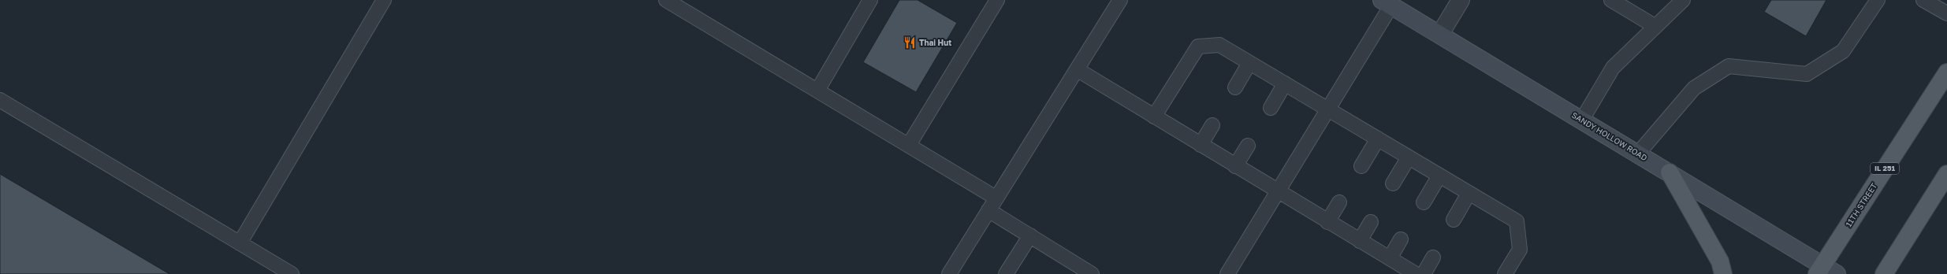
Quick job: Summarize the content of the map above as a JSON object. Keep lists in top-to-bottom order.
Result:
{
  "streets": {
    "main road": ["IL 251", "11TH STREET"],
    "street": ["SANDY HOLLOW ROAD"]
  },
  "crossings": [
    ["SANDY HOLLOW ROAD", "11TH STREET"]
  ],
  "places": {
    "restaurant": ["Thai Hut"]
  }
}
